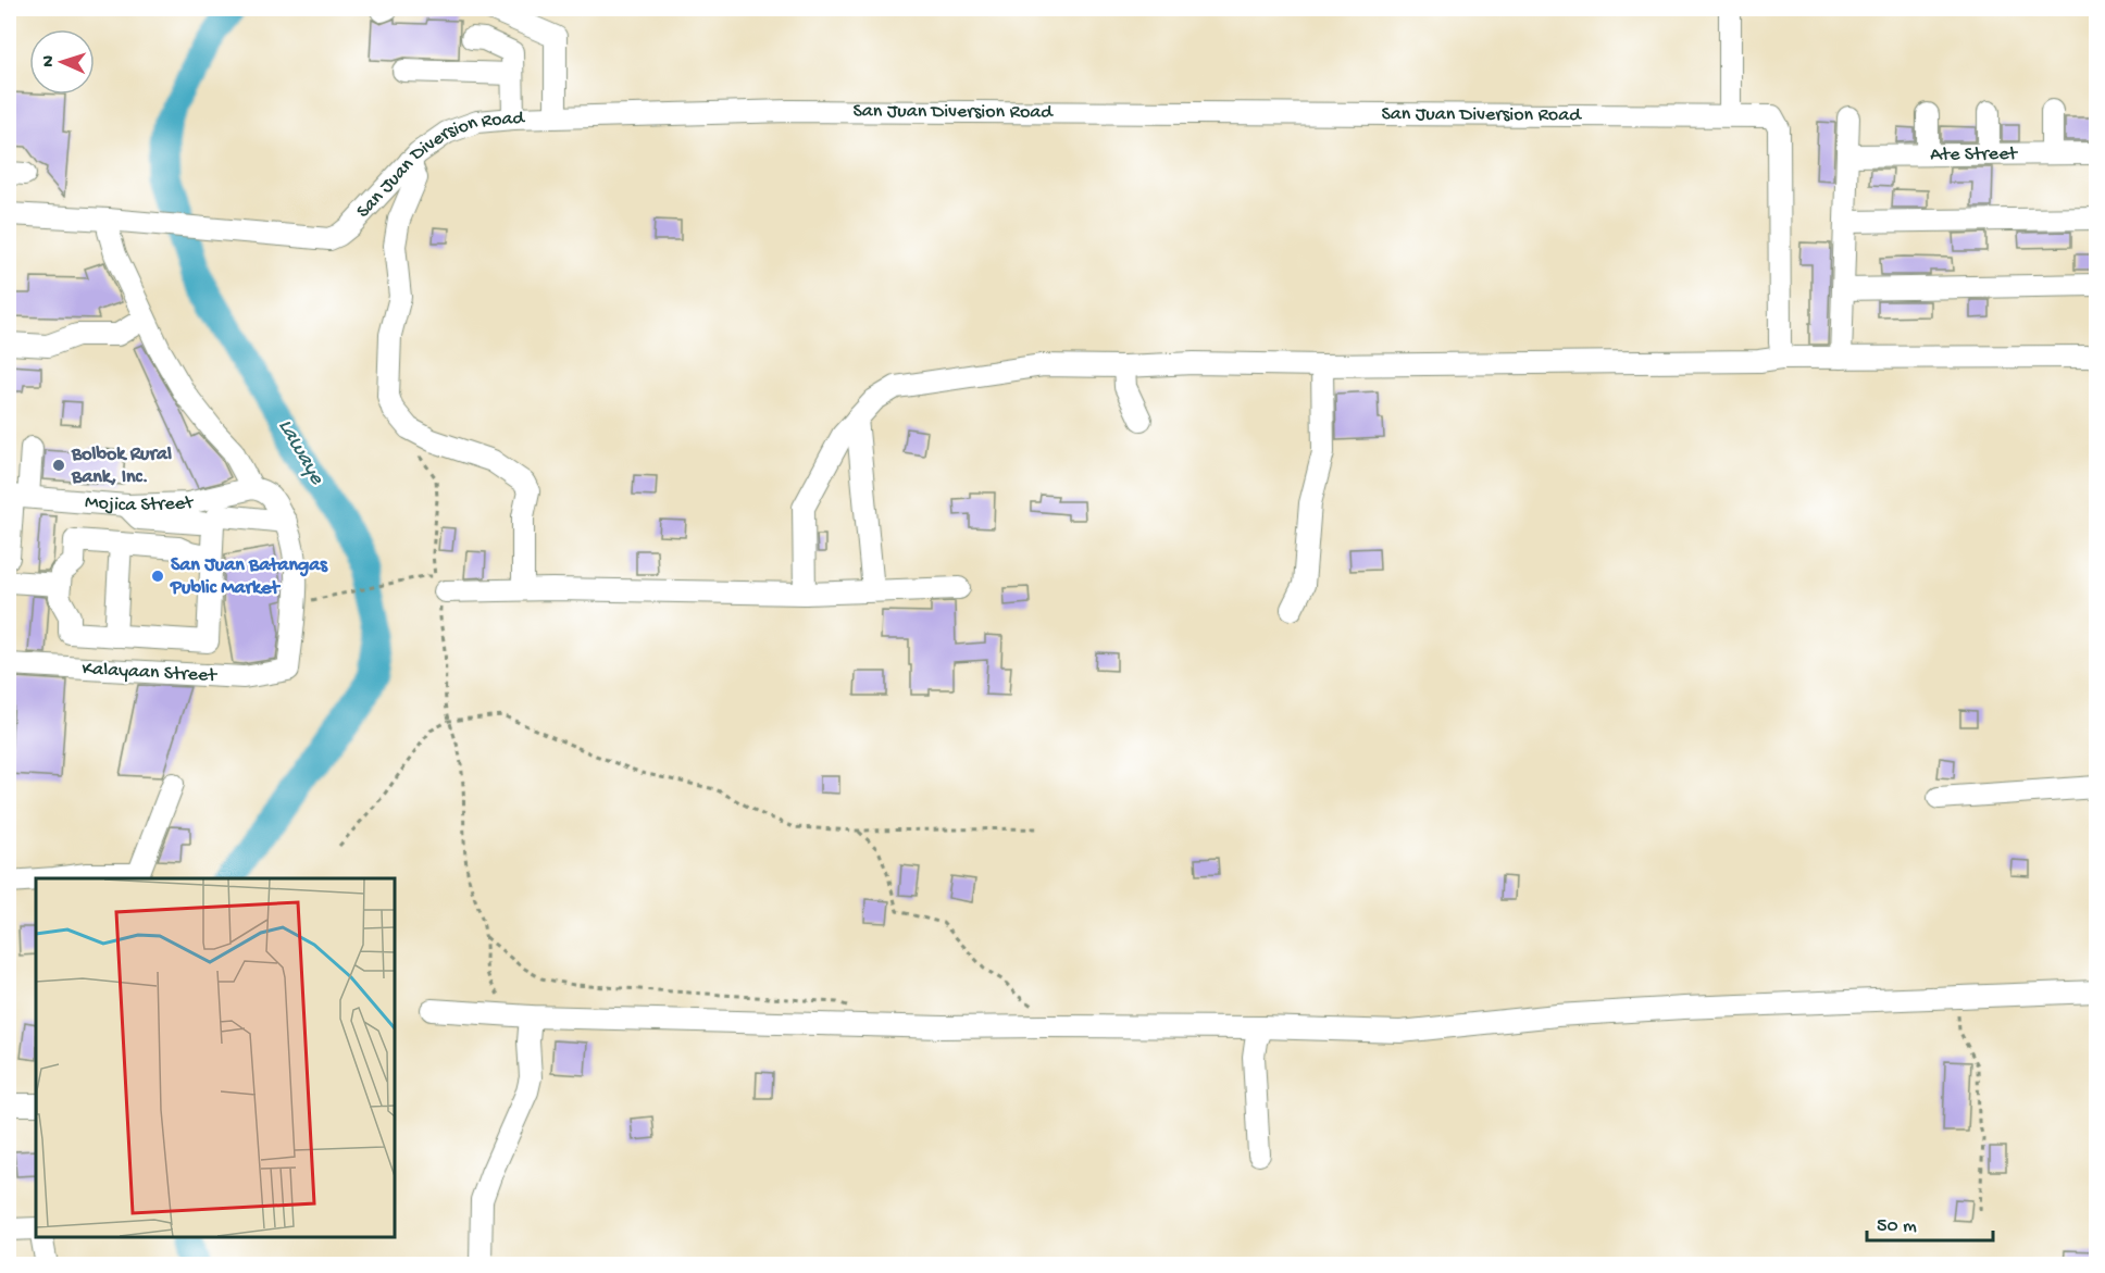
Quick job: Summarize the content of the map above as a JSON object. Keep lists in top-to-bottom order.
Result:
{
  "streets": {
    "street": [
      "San Juan Diversion Road",
      "Ate Street",
      "Mojica Street",
      "Kalayaan Street"
    ]
  },
  "water": ["Lawaye"],
  "places": ["Bolbok Rural Bank, Inc.", "San Juan Batangas Public Market"],
  "scale_bar": "50 m",
  "north": "left"
}
